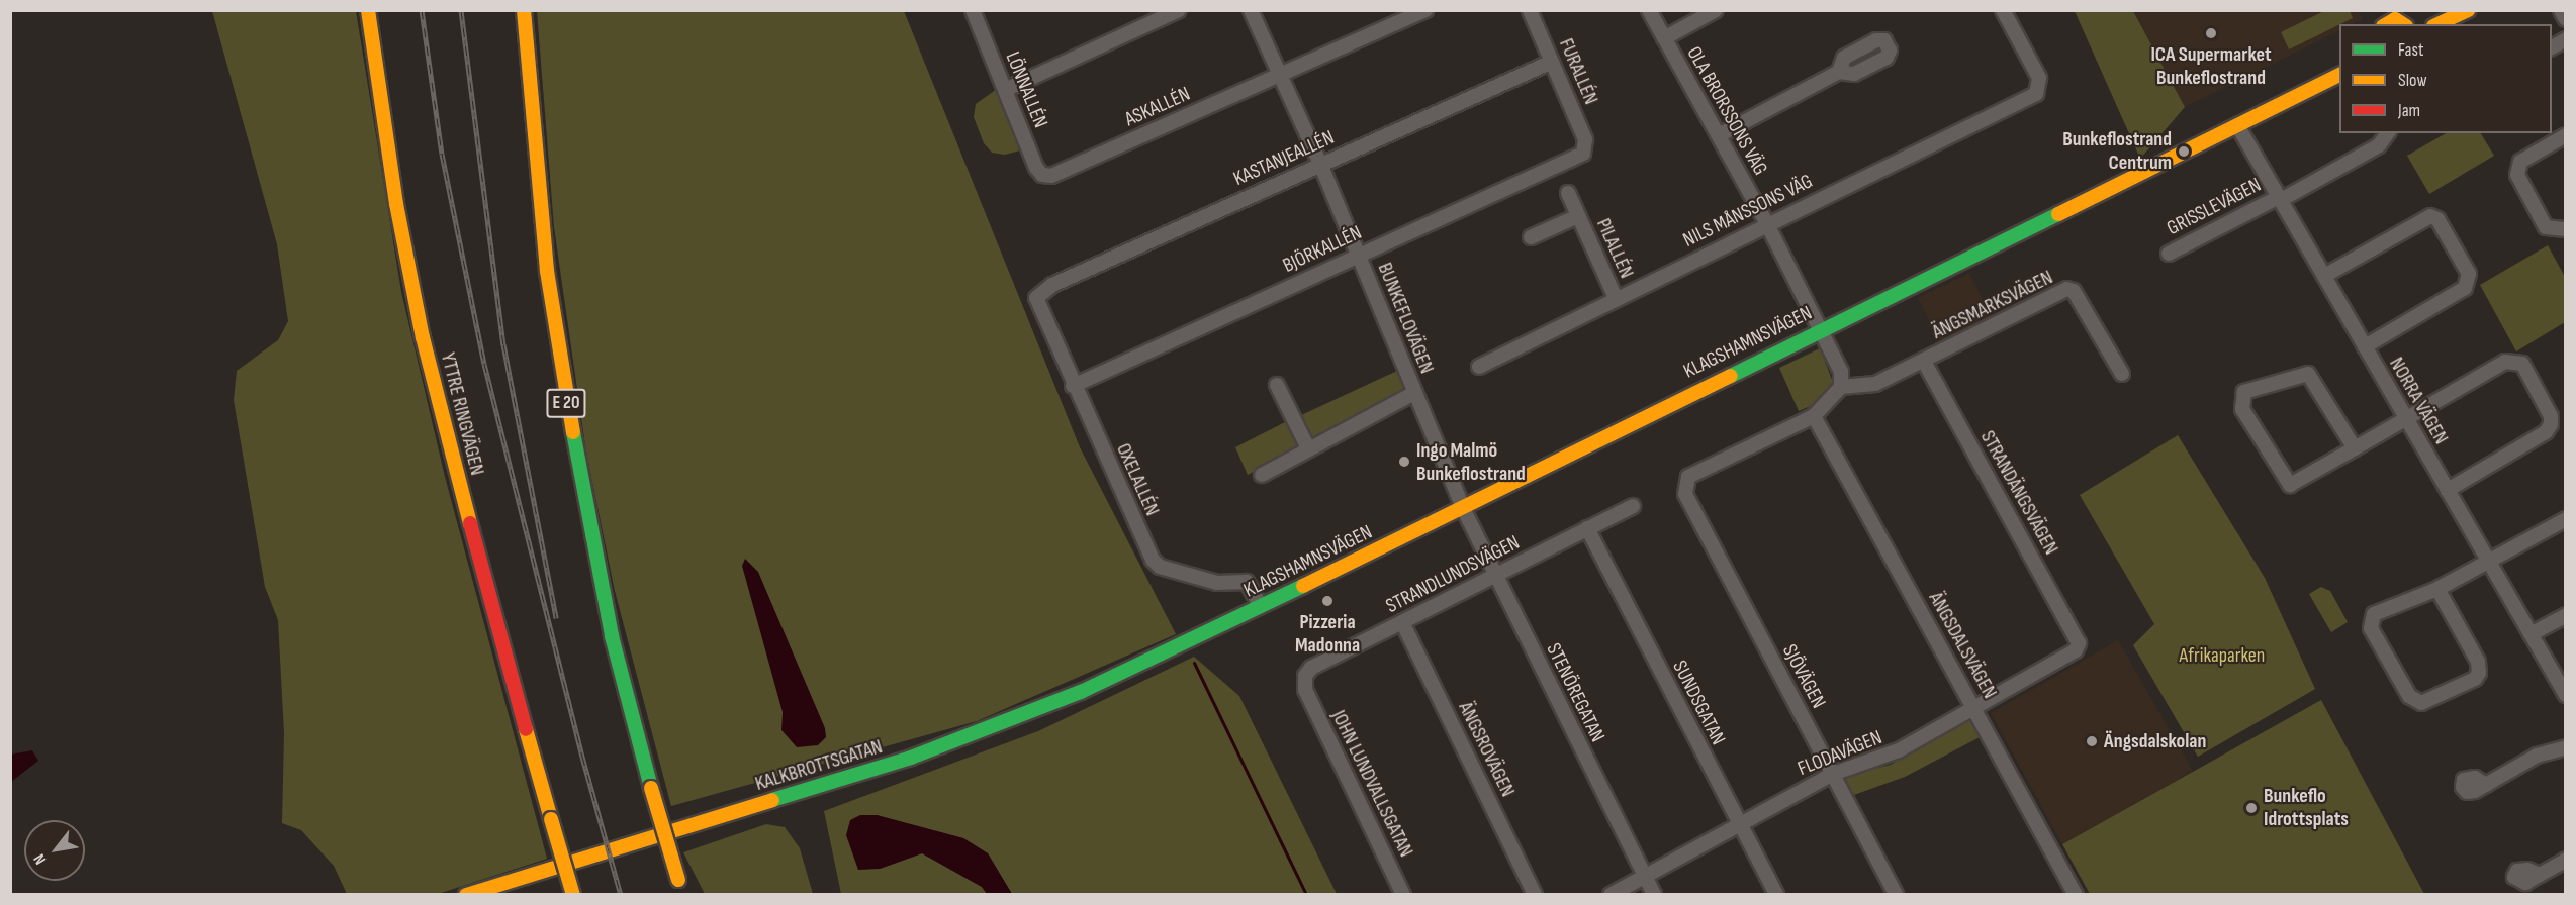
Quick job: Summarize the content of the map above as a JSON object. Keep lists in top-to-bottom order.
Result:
{
  "streets": {
    "main road": [
      "KLAGSHAMNSVÄGEN",
      "E 20",
      "YTTRE RINGVÄGEN",
      "KALKBROTTSGATAN"
    ],
    "street": [
      "FURALLÉN",
      "LÖNNALLÉN",
      "ASKALLÉN",
      "OLA BRORSSONS VÄG",
      "KASTANJEALLÉN",
      "GRISSLEVÄGEN",
      "NILS MÅNSSONS VÄG",
      "PILALLÉN",
      "BJÖRKALLÉN",
      "ÄNGSMARKSVÄGEN",
      "BUNKEFLOVÄGEN",
      "NORRA VÄGEN",
      "OXELALLÉN",
      "STRANDÄNGSVÄGEN",
      "STRANDLUNDSVÄGEN",
      "ÄNGSDALSVÄGEN",
      "SJÖVÄGEN",
      "STENÖREGATAN",
      "SUNDSGATAN",
      "ÄNGSROVÄGEN",
      "FLODAVÄGEN",
      "JOHN LUNDVALLSGATAN"
    ]
  },
  "crossings": [
    ["FURALLÉN", "KASTANJEALLÉN"],
    ["FURALLÉN", "BJÖRKALLÉN"],
    ["LÖNNALLÉN", "ASKALLÉN"],
    ["ASKALLÉN", "BUNKEFLOVÄGEN"],
    ["OLA BRORSSONS VÄG", "NILS MÅNSSONS VÄG"],
    ["OLA BRORSSONS VÄG", "KLAGSHAMNSVÄGEN"],
    ["KASTANJEALLÉN", "BUNKEFLOVÄGEN"],
    ["KASTANJEALLÉN", "OXELALLÉN"],
    ["GRISSLEVÄGEN", "NORRA VÄGEN"],
    ["NILS MÅNSSONS VÄG", "PILALLÉN"],
    ["BJÖRKALLÉN", "BUNKEFLOVÄGEN"],
    ["BJÖRKALLÉN", "OXELALLÉN"],
    ["ÄNGSMARKSVÄGEN", "STRANDÄNGSVÄGEN"],
    ["BUNKEFLOVÄGEN", "KLAGSHAMNSVÄGEN"],
    ["BUNKEFLOVÄGEN", "STENÖREGATAN"],
    ["KLAGSHAMNSVÄGEN", "NORRA VÄGEN"],
    ["KLAGSHAMNSVÄGEN", "OXELALLÉN"],
    ["KLAGSHAMNSVÄGEN", "STENÖREGATAN"],
    ["KLAGSHAMNSVÄGEN", "KALKBROTTSGATAN"],
    ["STRANDÄNGSVÄGEN", "FLODAVÄGEN"],
    ["STRANDLUNDSVÄGEN", "STENÖREGATAN"],
    ["STRANDLUNDSVÄGEN", "SUNDSGATAN"],
    ["STRANDLUNDSVÄGEN", "ÄNGSROVÄGEN"],
    ["STRANDLUNDSVÄGEN", "JOHN LUNDVALLSGATAN"],
    ["ÄNGSDALSVÄGEN", "SJÖVÄGEN"],
    ["ÄNGSDALSVÄGEN", "FLODAVÄGEN"],
    ["SJÖVÄGEN", "FLODAVÄGEN"],
    ["STENÖREGATAN", "FLODAVÄGEN"],
    ["SUNDSGATAN", "FLODAVÄGEN"]
  ],
  "parks": ["Afrikaparken"],
  "places": [
    "ICA Supermarket Bunkeflostrand",
    "Bunkeflostrand Centrum",
    "Ingo Malmö Bunkeflostrand",
    "Pizzeria Madonna",
    "Ängsdalskolan",
    "Bunkeflo Idrottsplats"
  ],
  "legend": ["Fast", "Slow", "Jam"],
  "north": "bottom left"
}
